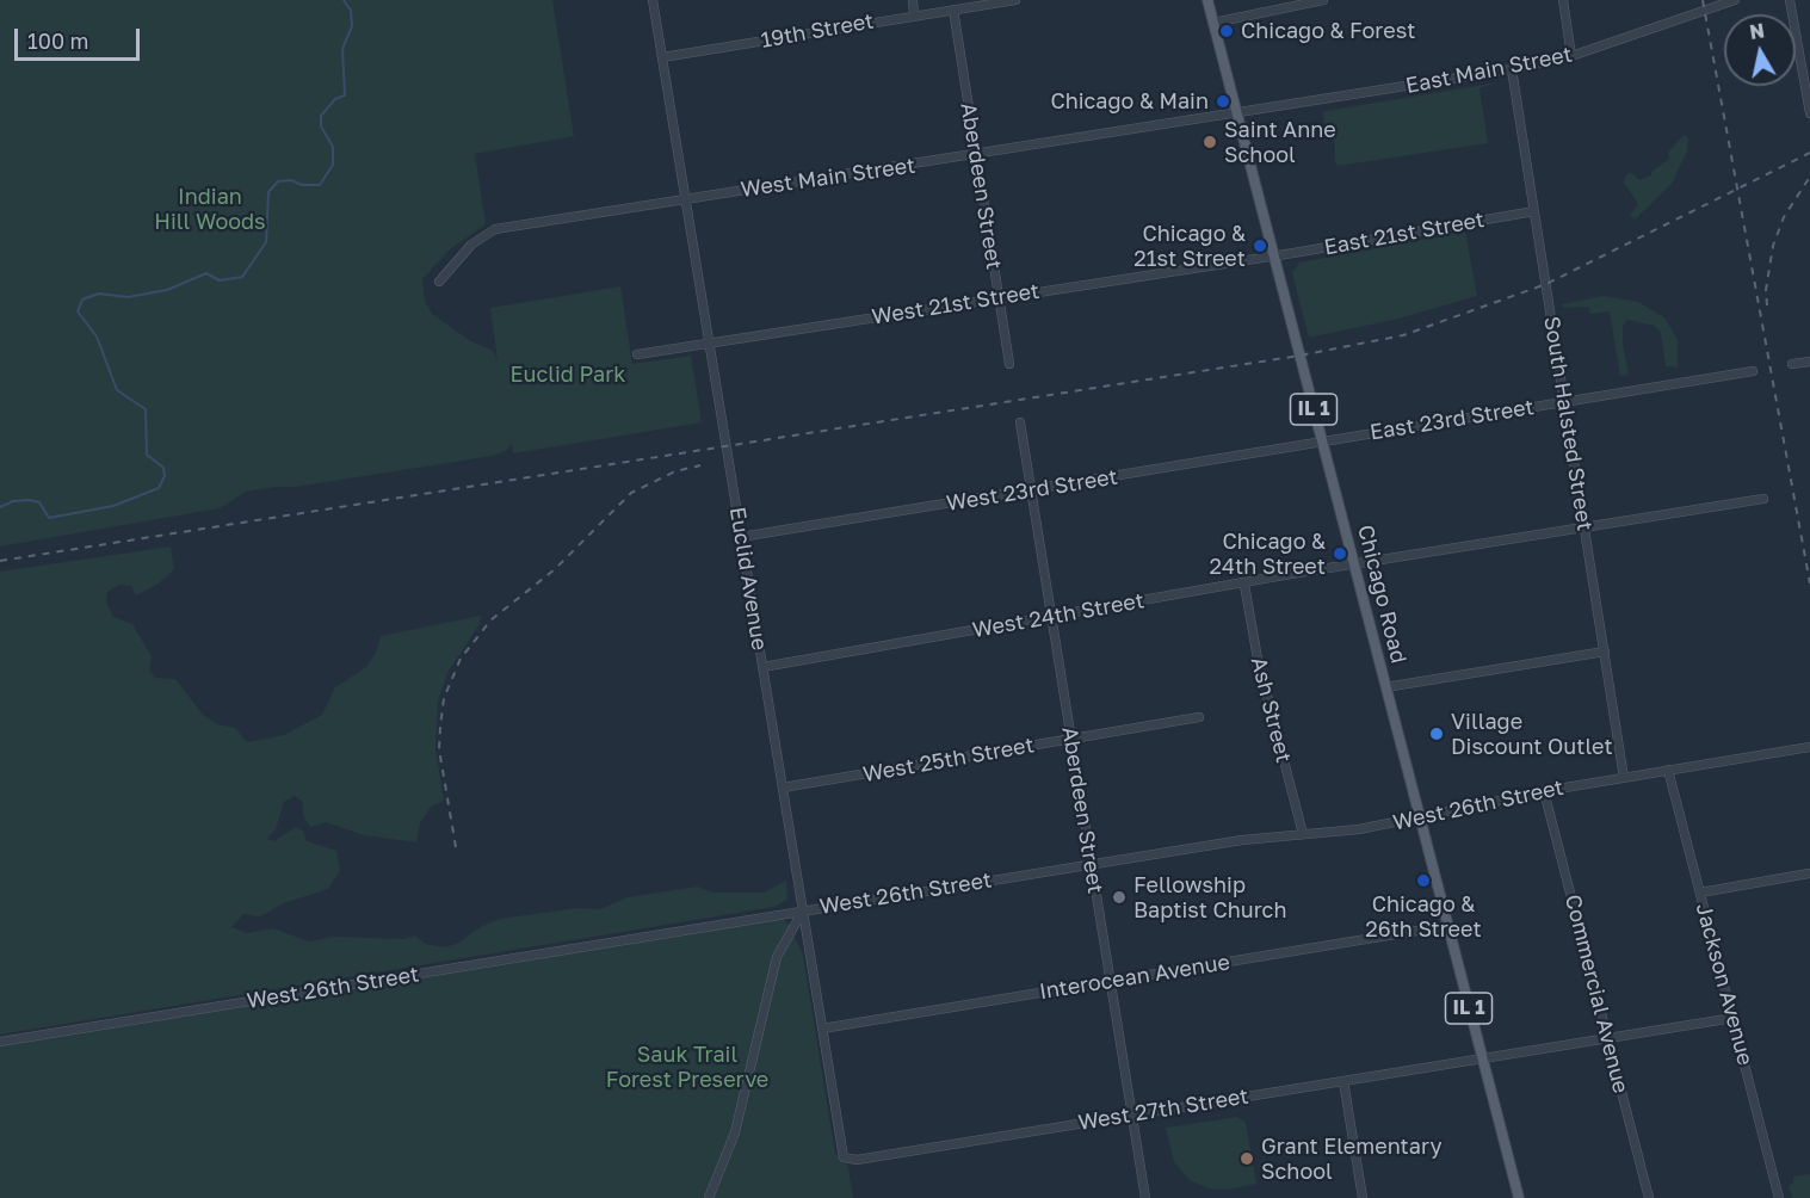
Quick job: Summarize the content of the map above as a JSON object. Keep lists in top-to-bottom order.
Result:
{
  "streets": {
    "main road": ["IL 1", "Chicago Road"],
    "street": [
      "19th Street",
      "East Main Street",
      "West Main Street",
      "Aberdeen Street",
      "East 21st Street",
      "West 21st Street",
      "East 23rd Street",
      "South Halsted Street",
      "West 23rd Street",
      "Euclid Avenue",
      "West 24th Street",
      "Ash Street",
      "West 25th Street",
      "West 26th Street",
      "Interocean Avenue",
      "Jackson Avenue",
      "Commercial Avenue",
      "West 27th Street"
    ]
  },
  "crossings": [
    ["19th Street", "Aberdeen Street"],
    ["19th Street", "Euclid Avenue"],
    ["East Main Street", "West Main Street"],
    ["East Main Street", "South Halsted Street"],
    ["East Main Street", "Chicago Road"],
    ["West Main Street", "Aberdeen Street"],
    ["West Main Street", "Euclid Avenue"],
    ["West Main Street", "Chicago Road"],
    ["Aberdeen Street", "West 21st Street"],
    ["Aberdeen Street", "West 23rd Street"],
    ["Aberdeen Street", "West 24th Street"],
    ["Aberdeen Street", "West 25th Street"],
    ["Aberdeen Street", "West 26th Street"],
    ["Aberdeen Street", "Interocean Avenue"],
    ["Aberdeen Street", "West 27th Street"],
    ["East 21st Street", "West 21st Street"],
    ["East 21st Street", "South Halsted Street"],
    ["East 21st Street", "Chicago Road"],
    ["West 21st Street", "Euclid Avenue"],
    ["West 21st Street", "Chicago Road"],
    ["East 23rd Street", "South Halsted Street"],
    ["East 23rd Street", "West 23rd Street"],
    ["East 23rd Street", "Chicago Road"],
    ["South Halsted Street", "West 24th Street"],
    ["South Halsted Street", "West 26th Street"],
    ["West 23rd Street", "Euclid Avenue"],
    ["West 23rd Street", "Chicago Road"],
    ["Euclid Avenue", "West 24th Street"],
    ["Euclid Avenue", "West 25th Street"],
    ["Euclid Avenue", "West 26th Street"],
    ["Euclid Avenue", "Interocean Avenue"],
    ["Euclid Avenue", "West 27th Street"],
    ["Chicago Road", "West 24th Street"],
    ["Chicago Road", "West 26th Street"],
    ["Chicago Road", "Interocean Avenue"],
    ["Chicago Road", "West 27th Street"],
    ["West 24th Street", "Ash Street"],
    ["Ash Street", "West 26th Street"],
    ["West 26th Street", "Jackson Avenue"],
    ["West 26th Street", "Commercial Avenue"],
    ["Jackson Avenue", "West 27th Street"],
    ["Commercial Avenue", "West 27th Street"]
  ],
  "parks": ["Indian Hill Woods", "Euclid Park", "Sauk Trail Forest Preserve"],
  "places": [
    "Chicago & Forest",
    "Chicago & Main",
    "Saint Anne School",
    "Chicago & 21st Street",
    "Chicago & 24th Street",
    "Village Discount Outlet",
    "Chicago & 26th Street",
    "Fellowship Baptist Church",
    "Grant Elementary School"
  ],
  "scale_bar": "100 m",
  "north": "top"
}
